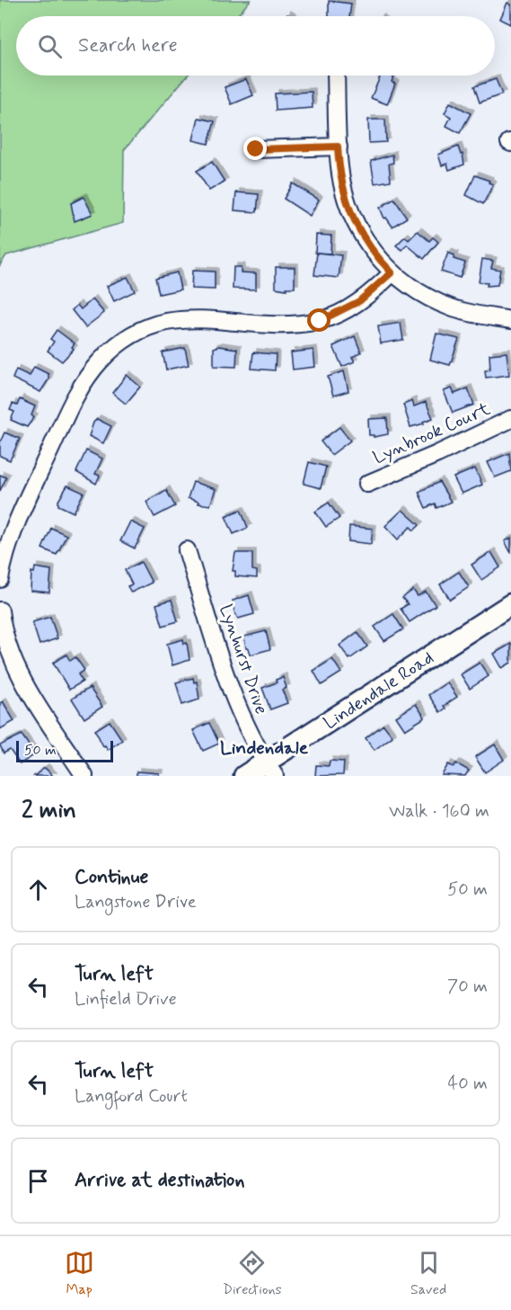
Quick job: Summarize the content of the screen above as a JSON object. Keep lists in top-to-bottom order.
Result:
{
  "streets": {
    "street": ["Lynbrook Court", "Lynhurst Drive", "Lindendale Road"]
  },
  "crossings": [
    ["Lynhurst Drive", "Lindendale Road"]
  ],
  "districts": ["Lindendale"],
  "scale_bar": "50 m",
  "page": {
    "search": "Search here",
    "scale": "50 m",
    "heading": ["2 min", "Walk · 160 m"],
    "list": [
      ["Continue", "Langstone Drive", "50 m"],
      ["Turn left", "Linfield Drive", "70 m"],
      ["Turn left", "Langford Court", "40 m"],
      "Arrive at destination"
    ],
    "nav": ["Map", "Directions", "Saved"]
  }
}
